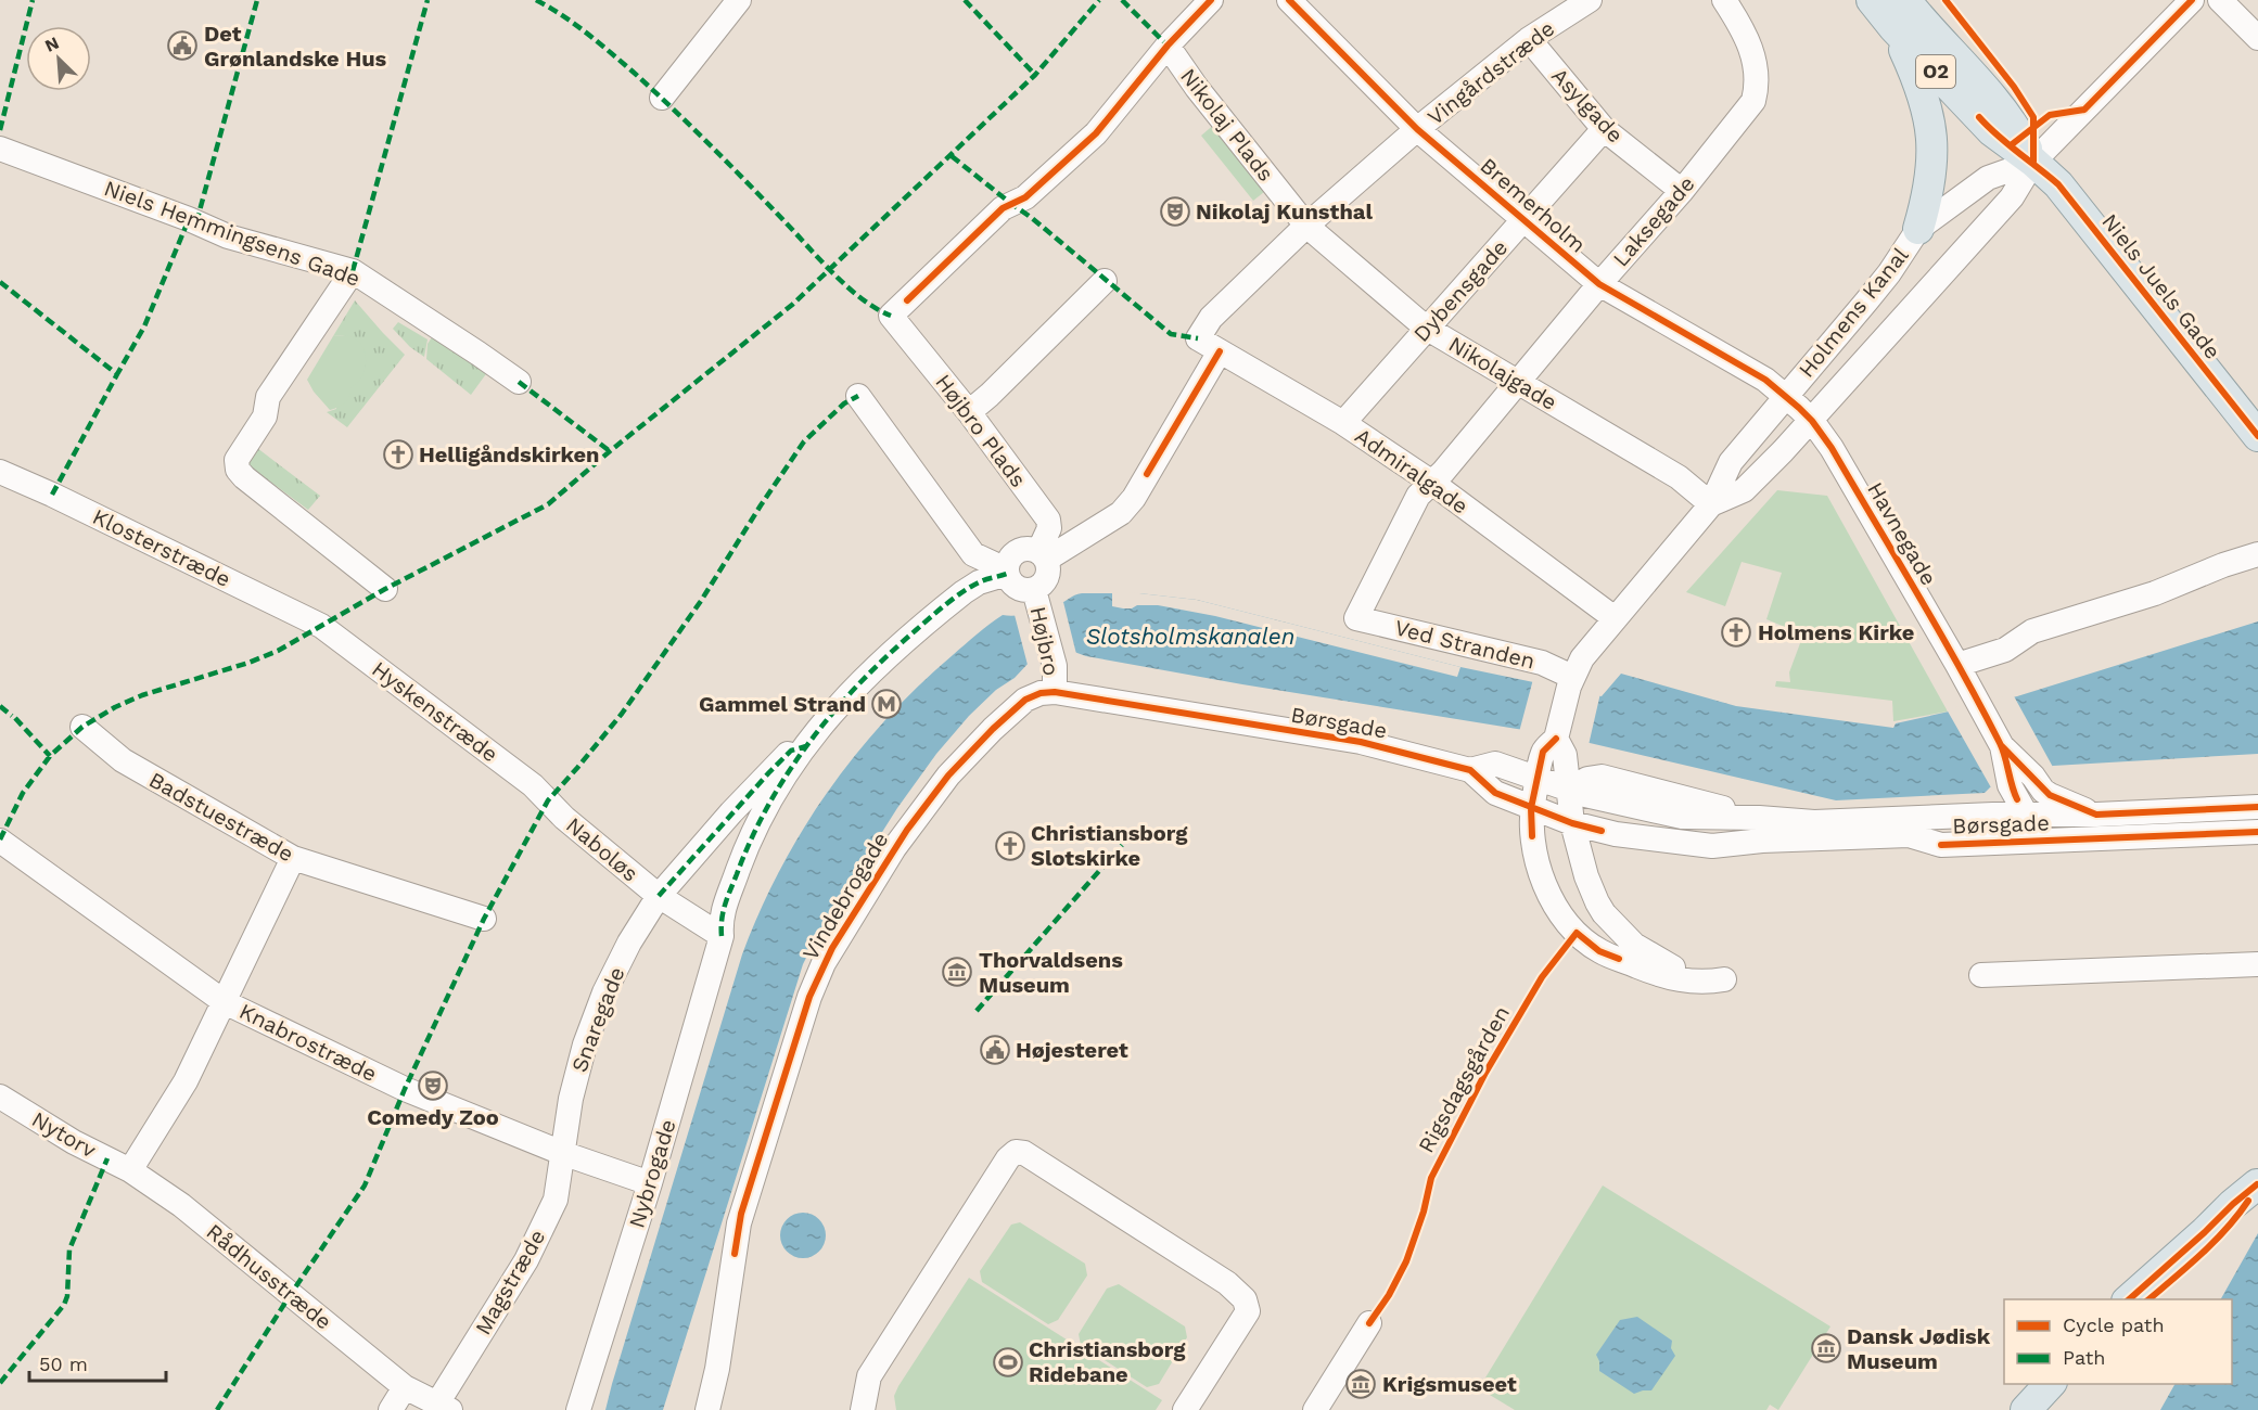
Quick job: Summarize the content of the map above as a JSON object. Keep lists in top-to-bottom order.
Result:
{
  "streets": {
    "main road": ["O2", "Niels Juels Gade"],
    "street": [
      "Vingårdstræde",
      "Asylgade",
      "Nikolaj Plads",
      "Bremerholm",
      "Laksegade",
      "Niels Hemmingsens Gade",
      "Dybensgade",
      "Holmens Kanal",
      "Nikolajgade",
      "Højbro Plads",
      "Admiralgade",
      "Havnegade",
      "Klosterstræde",
      "Højbro",
      "Ved Stranden",
      "Hyskenstræde",
      "Børsgade",
      "Badstuestræde",
      "Naboløs",
      "Vindebrogade",
      "Snaregade",
      "Knabrostræde",
      "Nytorv",
      "Nybrogade",
      "Rådhusstræde",
      "Magstræde"
    ],
    "cycle path": ["Rigsdagsgården"]
  },
  "crossings": [
    ["O2", "Niels Juels Gade"],
    ["O2", "Holmens Kanal"],
    ["Vingårdstræde", "Asylgade"],
    ["Vingårdstræde", "Nikolaj Plads"],
    ["Vingårdstræde", "Bremerholm"],
    ["Vingårdstræde", "Nikolajgade"],
    ["Vingårdstræde", "Admiralgade"],
    ["Asylgade", "Laksegade"],
    ["Asylgade", "Dybensgade"],
    ["Nikolaj Plads", "Nikolajgade"],
    ["Nikolaj Plads", "Højbro Plads"],
    ["Nikolaj Plads", "Admiralgade"],
    ["Bremerholm", "Laksegade"],
    ["Bremerholm", "Dybensgade"],
    ["Bremerholm", "Holmens Kanal"],
    ["Bremerholm", "Havnegade"],
    ["Laksegade", "Nikolajgade"],
    ["Laksegade", "Admiralgade"],
    ["Laksegade", "Ved Stranden"],
    ["Niels Juels Gade", "Holmens Kanal"],
    ["Dybensgade", "Nikolajgade"],
    ["Dybensgade", "Admiralgade"],
    ["Holmens Kanal", "Nikolajgade"],
    ["Holmens Kanal", "Admiralgade"],
    ["Holmens Kanal", "Havnegade"],
    ["Holmens Kanal", "Ved Stranden"],
    ["Nikolajgade", "Admiralgade"],
    ["Højbro Plads", "Højbro"],
    ["Klosterstræde", "Hyskenstræde"],
    ["Højbro", "Børsgade"],
    ["Højbro", "Vindebrogade"],
    ["Hyskenstræde", "Naboløs"],
    ["Børsgade", "Vindebrogade"],
    ["Naboløs", "Snaregade"],
    ["Snaregade", "Knabrostræde"],
    ["Snaregade", "Magstræde"],
    ["Knabrostræde", "Nybrogade"],
    ["Knabrostræde", "Magstræde"],
    ["Nytorv", "Rådhusstræde"],
    ["Rådhusstræde", "Magstræde"]
  ],
  "water": ["Slotsholmskanalen"],
  "places": {
    "public building": ["Det Grønlandske Hus", "Højesteret"],
    "theatre": ["Nikolaj Kunsthal", "Comedy Zoo"],
    "church": ["Helligåndskirken", "Holmens Kirke", "Christiansborg Slotskirke"],
    "metro station": ["Gammel Strand"],
    "museum": ["Thorvaldsens Museum", "Dansk Jødisk Museum", "Krigsmuseet"],
    "sports": ["Christiansborg Ridebane"]
  },
  "legend": ["Cycle path", "Path"],
  "scale_bar": "50 m",
  "north": "top left"
}
